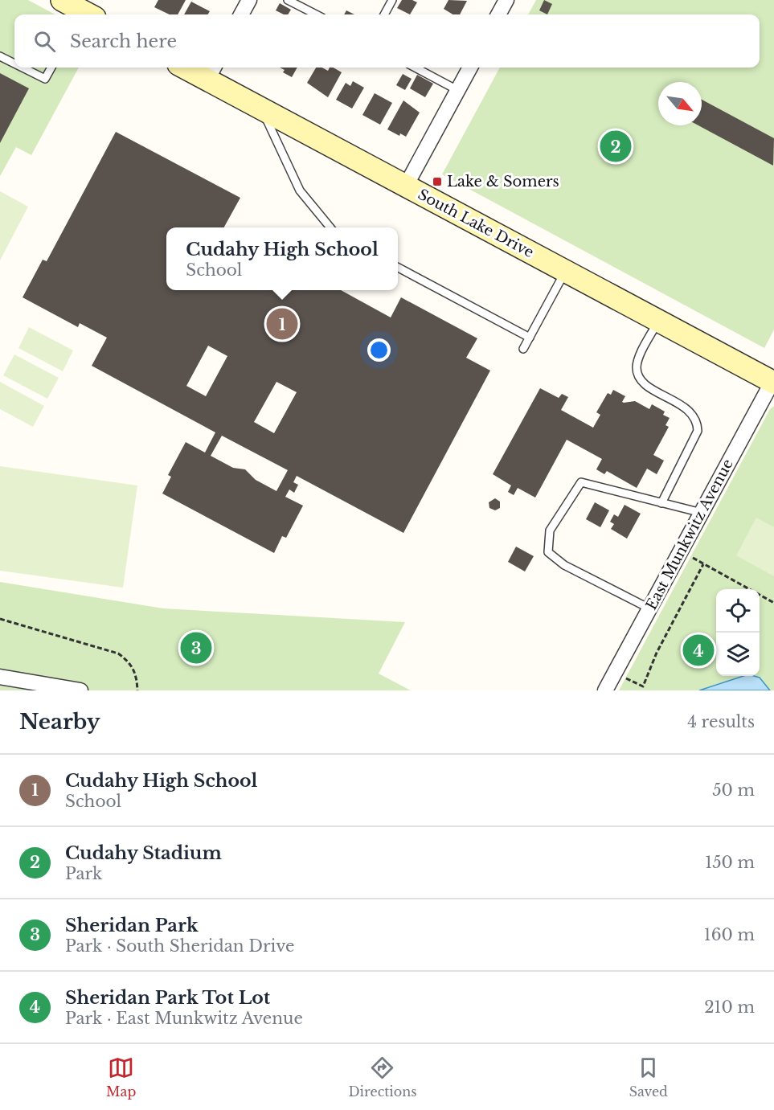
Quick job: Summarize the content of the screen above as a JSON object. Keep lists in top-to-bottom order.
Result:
{
  "streets": {
    "main road": ["South Lake Drive"],
    "street": ["East Munkwitz Avenue"]
  },
  "crossings": [
    ["South Lake Drive", "East Munkwitz Avenue"]
  ],
  "places": {
    "transit": ["Lake & Somers"]
  },
  "north": "bottom right",
  "page": {
    "search": "Search here",
    "pins": [
      "2",
      "1",
      "3",
      "4"
    ],
    "popup": ["Cudahy High School", "School"],
    "heading": ["Nearby", "4 results"],
    "list": [
      {
        "mark": "1",
        "name": "Cudahy High School",
        "note": "School",
        "value": "50 m"
      },
      {
        "mark": "2",
        "name": "Cudahy Stadium",
        "note": "Park",
        "value": "150 m"
      },
      {
        "mark": "3",
        "name": "Sheridan Park",
        "note": "Park · South Sheridan Drive",
        "value": "160 m"
      },
      {
        "mark": "4",
        "name": "Sheridan Park Tot Lot",
        "note": "Park · East Munkwitz Avenue",
        "value": "210 m"
      }
    ],
    "nav": ["Map", "Directions", "Saved"]
  }
}
